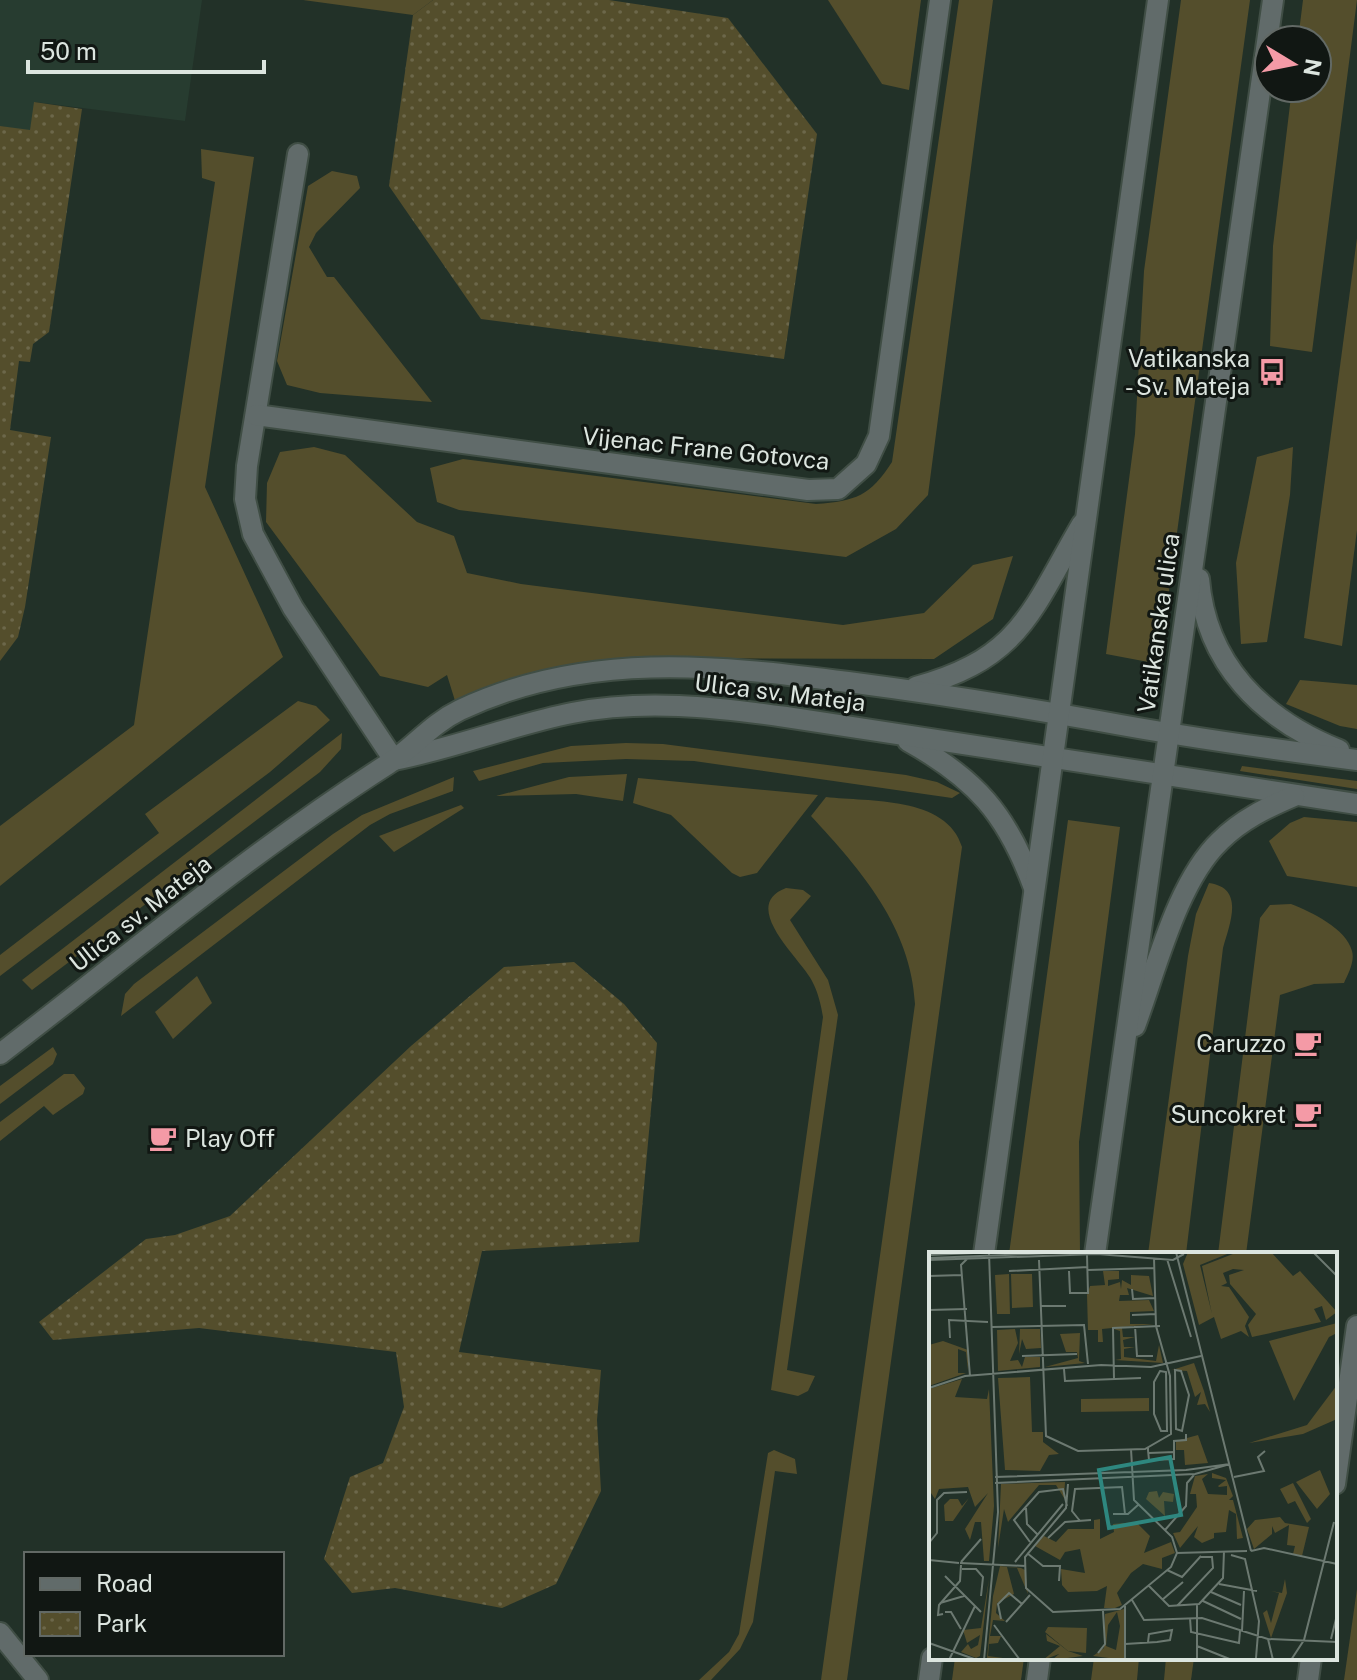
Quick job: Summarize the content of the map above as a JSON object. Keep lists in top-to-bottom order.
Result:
{
  "streets": {
    "street": ["Vijenac Frane Gotovca", "Vatikanska ulica", "Ulica sv. Mateja"]
  },
  "crossings": [
    ["Vatikanska ulica", "Ulica sv. Mateja"]
  ],
  "places": {
    "bus stop": ["Vatikanska - Sv. Mateja"],
    "cafe": ["Caruzzo", "Suncokret", "Play Off"]
  },
  "legend": ["Road", "Park"],
  "scale_bar": "50 m",
  "north": "right"
}
